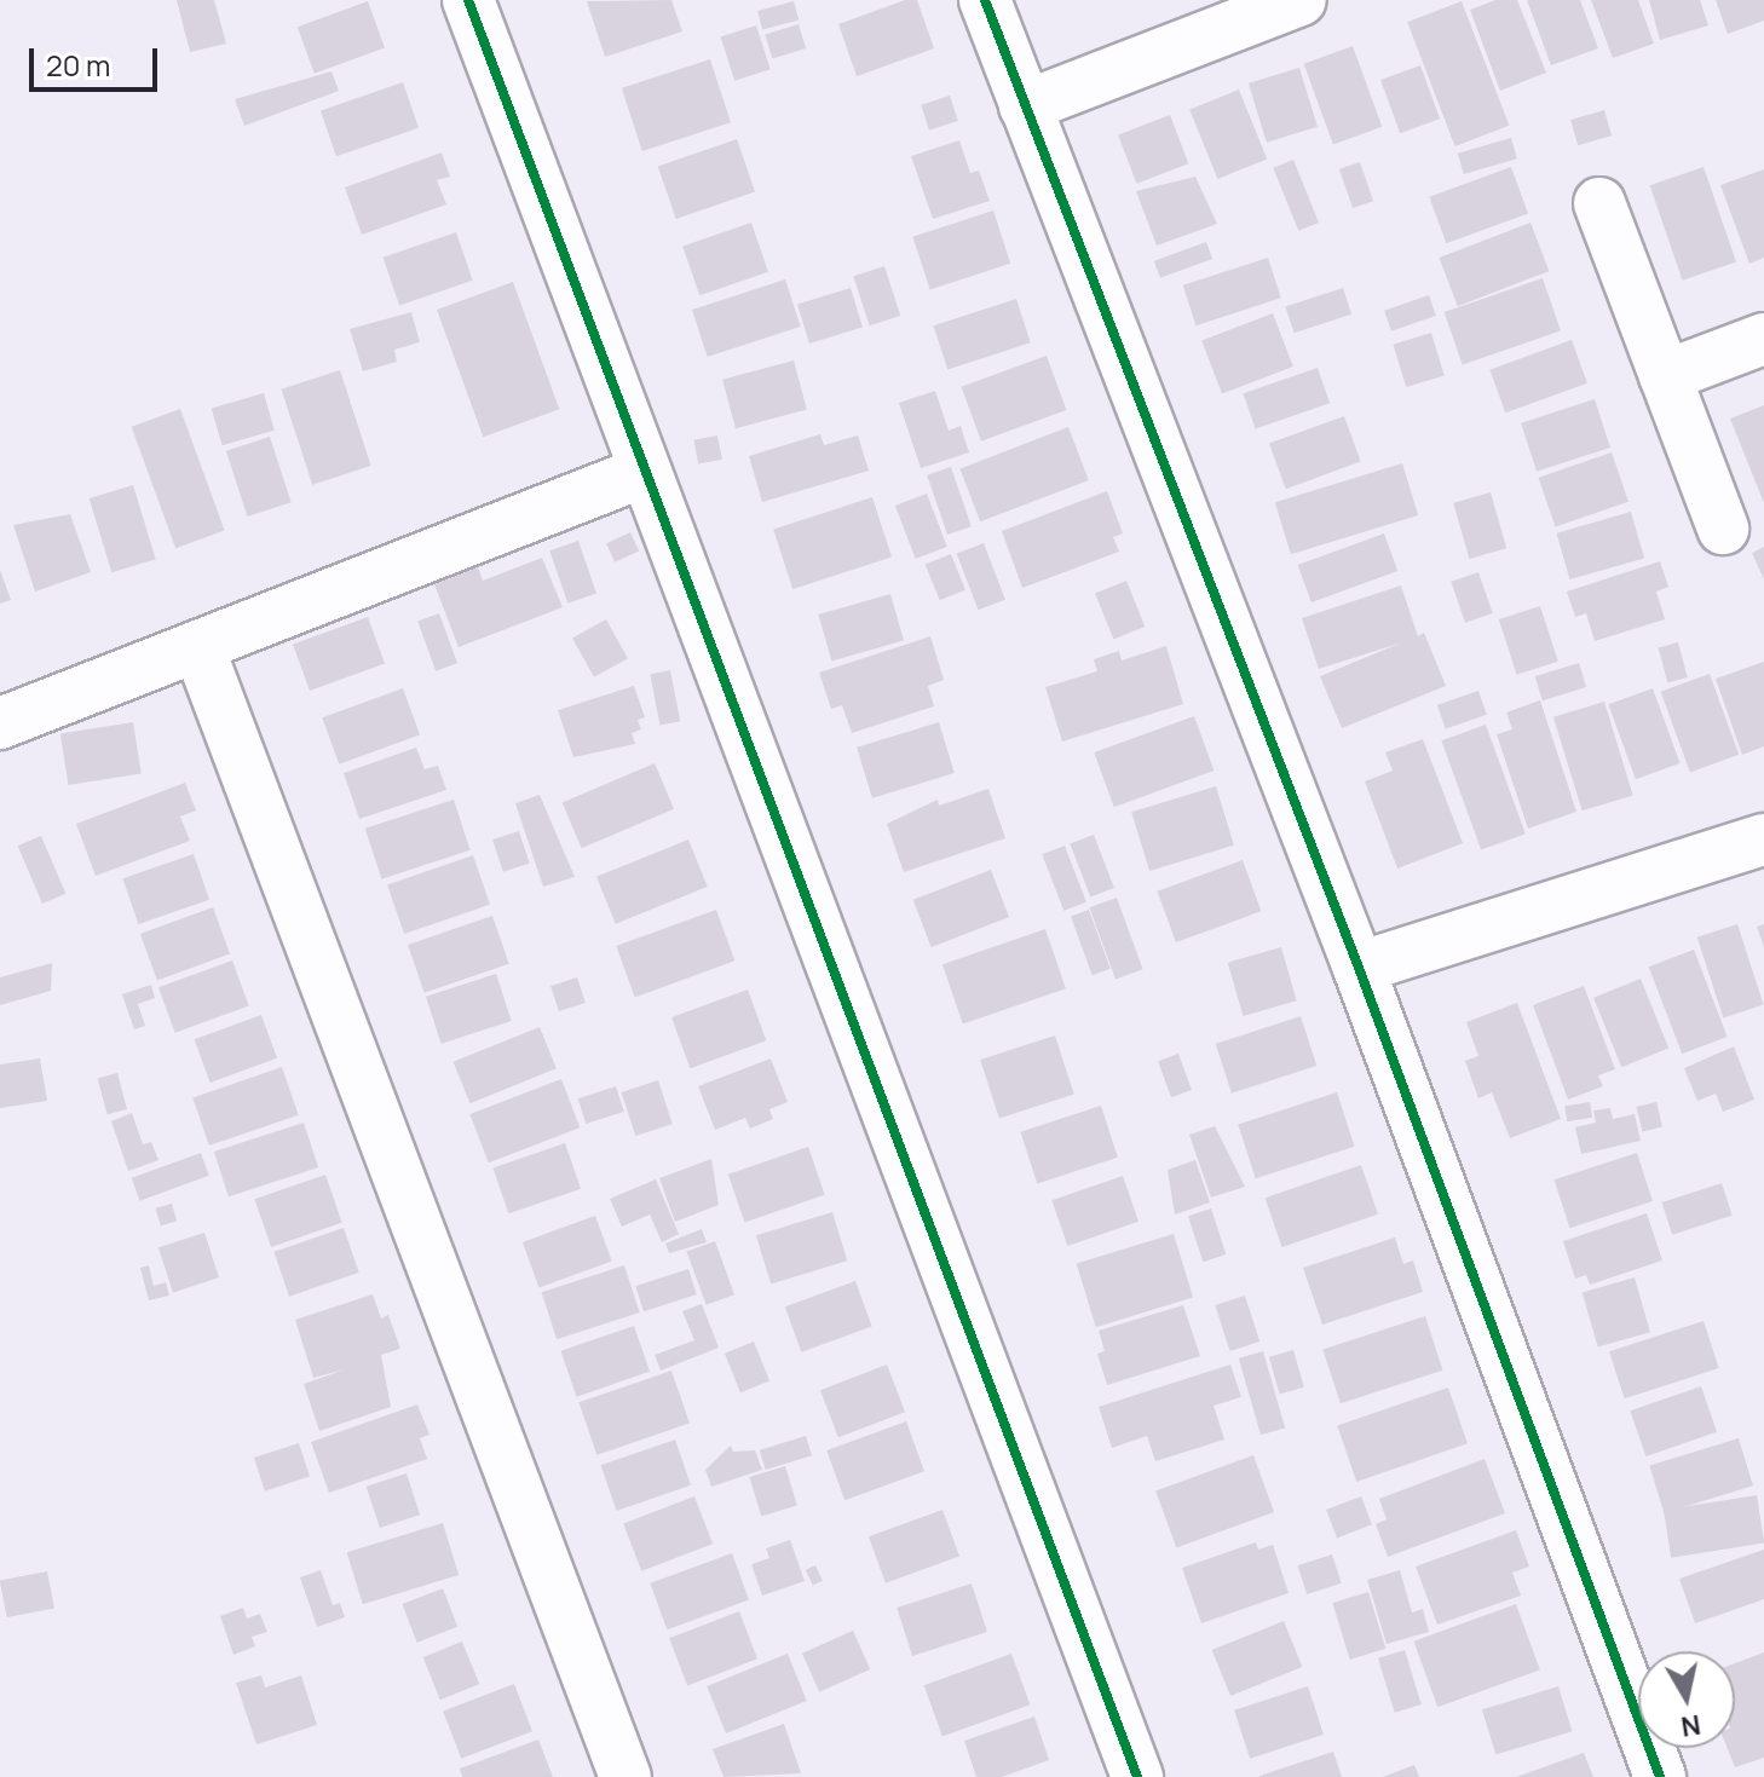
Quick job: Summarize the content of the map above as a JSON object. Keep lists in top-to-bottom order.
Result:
{
  "scale_bar": "20 m",
  "north": "bottom"
}
